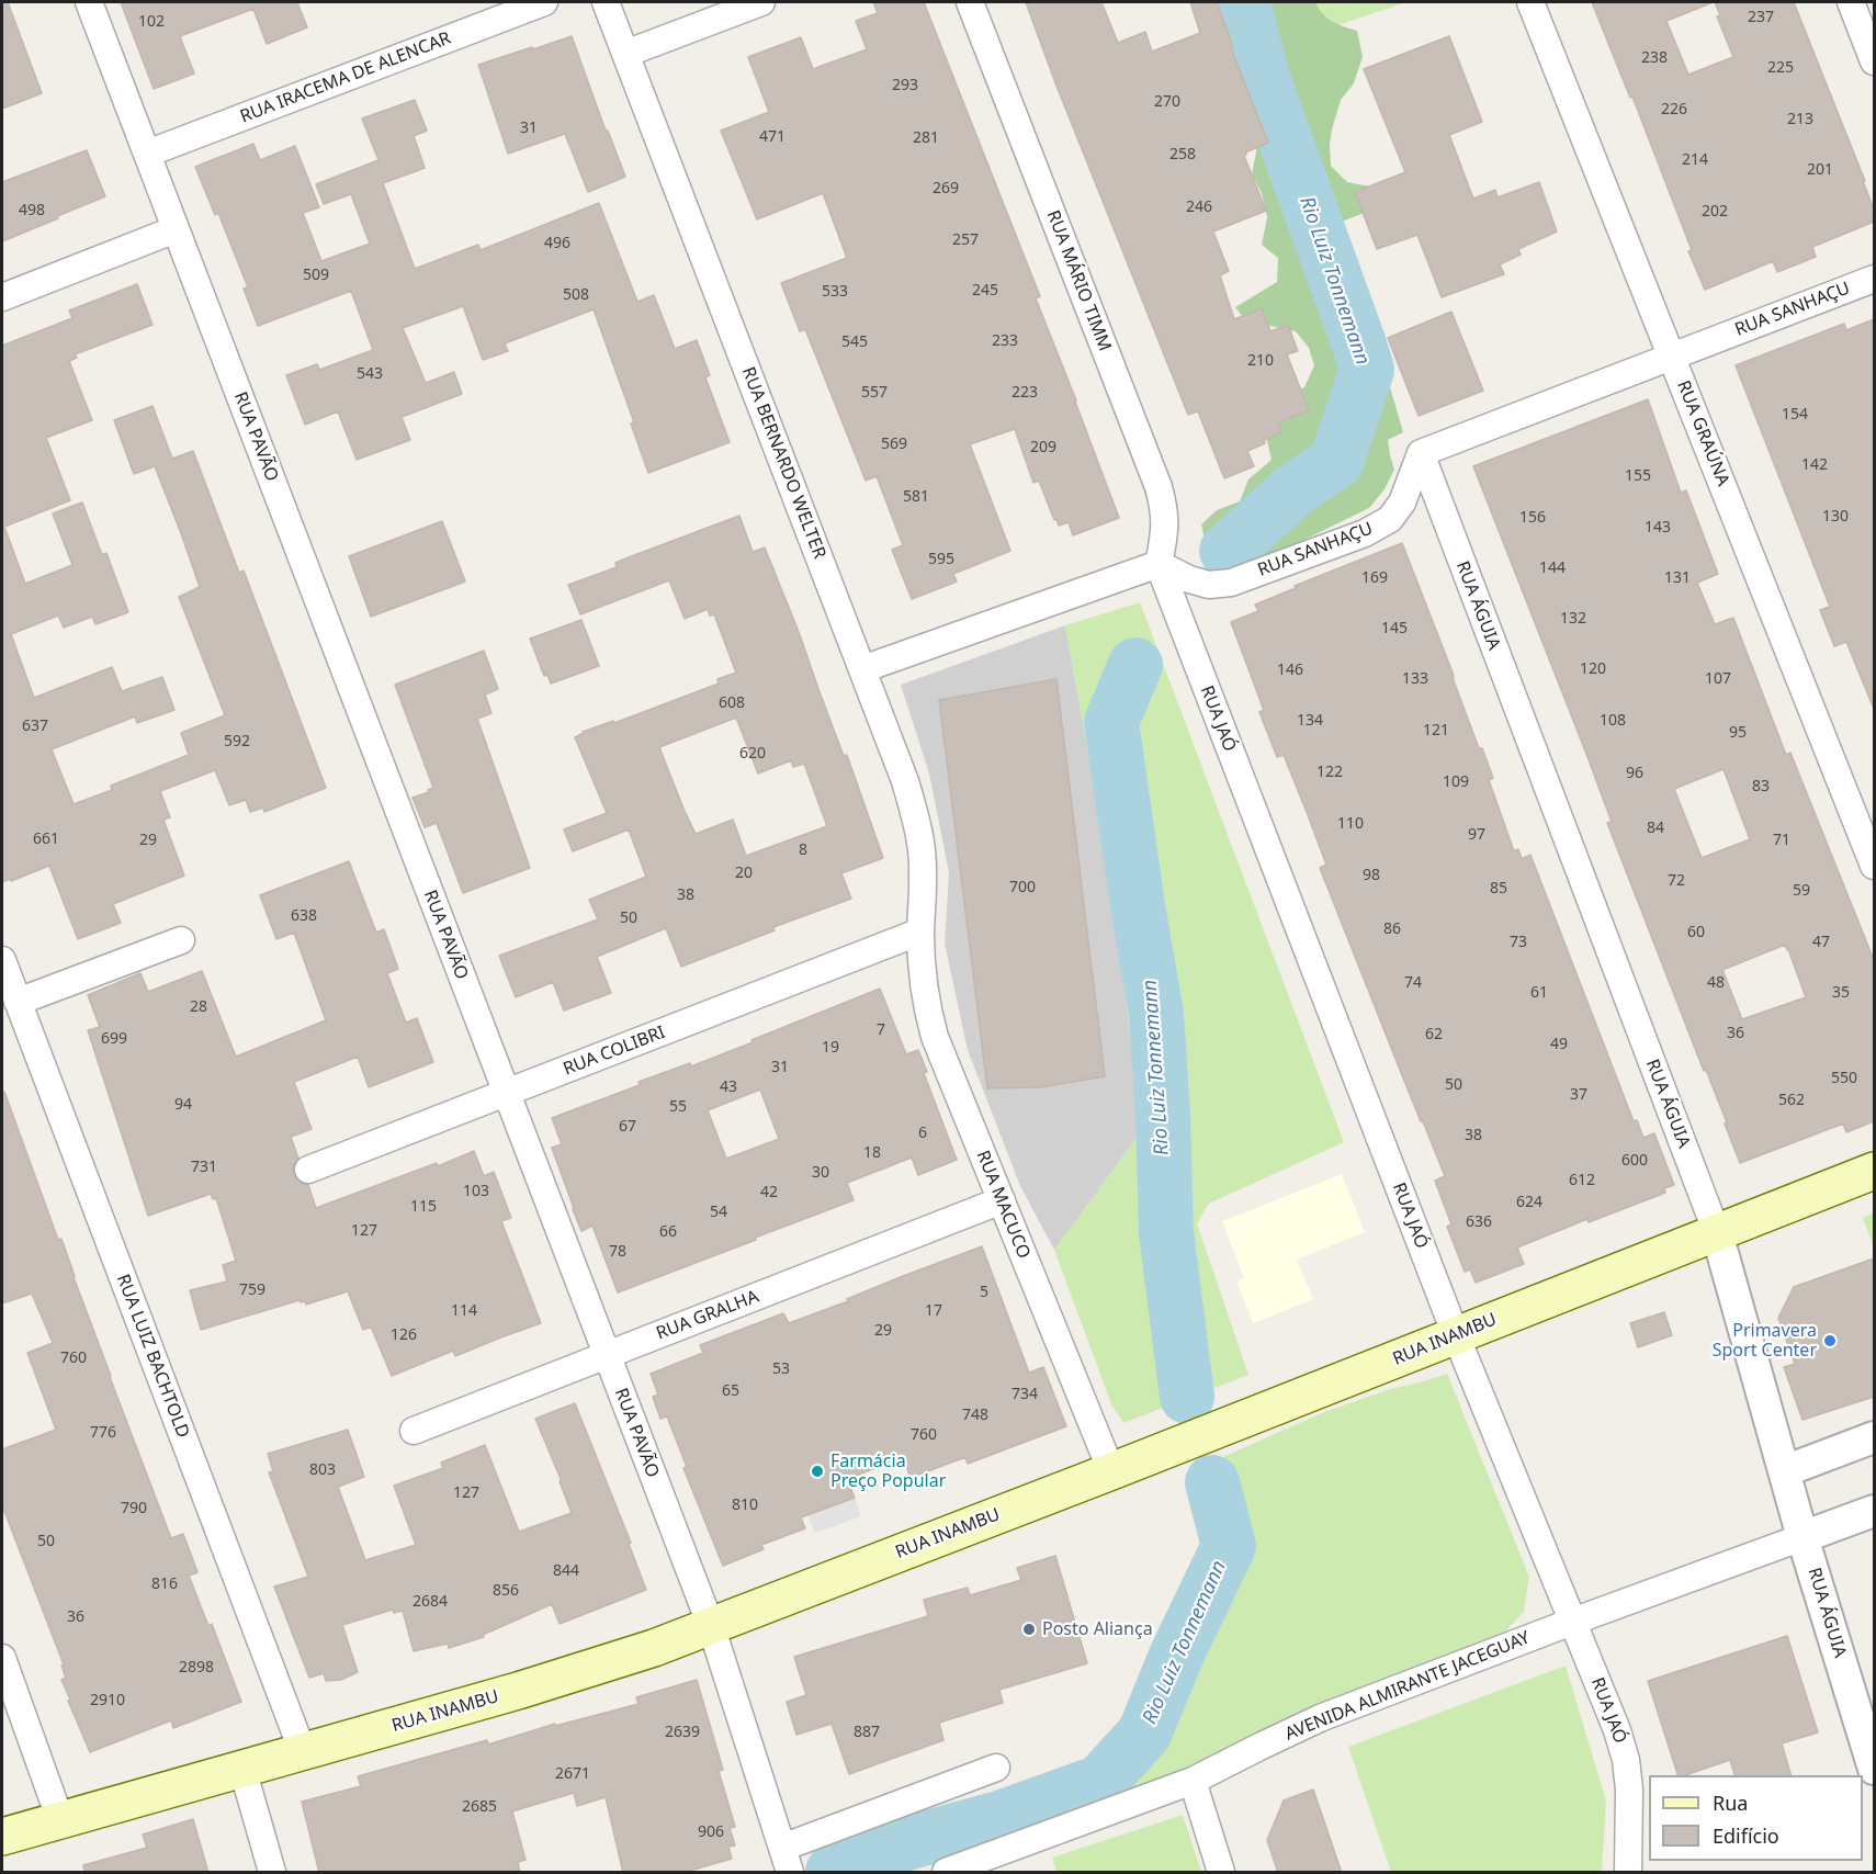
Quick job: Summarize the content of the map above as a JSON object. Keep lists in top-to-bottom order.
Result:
{
  "streets": {
    "main road": ["RUA INAMBU"],
    "street": [
      "RUA IRACEMA DE ALENCAR",
      "RUA MÁRIO TIMM",
      "RUA SANHAÇU",
      "RUA GRAÚNA",
      "RUA PAVÃO",
      "RUA BERNARDO WELTER",
      "RUA ÁGUIA",
      "RUA JAÓ",
      "RUA COLIBRI",
      "RUA MACUCO",
      "RUA GRALHA",
      "RUA LUIZ BACHTOLD",
      "AVENIDA ALMIRANTE JACEGUAY"
    ]
  },
  "crossings": [
    ["RUA IRACEMA DE ALENCAR", "RUA PAVÃO"],
    ["RUA MÁRIO TIMM", "RUA SANHAÇU"],
    ["RUA MÁRIO TIMM", "RUA JAÓ"],
    ["RUA SANHAÇU", "RUA GRAÚNA"],
    ["RUA SANHAÇU", "RUA ÁGUIA"],
    ["RUA SANHAÇU", "RUA JAÓ"],
    ["RUA PAVÃO", "RUA COLIBRI"],
    ["RUA PAVÃO", "RUA GRALHA"],
    ["RUA PAVÃO", "RUA INAMBU"],
    ["RUA BERNARDO WELTER", "RUA COLIBRI"],
    ["RUA BERNARDO WELTER", "RUA MACUCO"],
    ["RUA ÁGUIA", "RUA INAMBU"],
    ["RUA ÁGUIA", "AVENIDA ALMIRANTE JACEGUAY"],
    ["RUA JAÓ", "RUA INAMBU"],
    ["RUA JAÓ", "AVENIDA ALMIRANTE JACEGUAY"],
    ["RUA COLIBRI", "RUA MACUCO"],
    ["RUA MACUCO", "RUA GRALHA"],
    ["RUA MACUCO", "RUA INAMBU"],
    ["RUA INAMBU", "RUA LUIZ BACHTOLD"]
  ],
  "water": ["Rio Luiz Tonnemann"],
  "places": ["Primavera Sport Center", "Farmácia Preço Popular", "Posto Aliança"],
  "house_numbers": [
    "237",
    "102",
    "238",
    "225",
    "293",
    "270",
    "226",
    "213",
    "31",
    "471",
    "281",
    "258",
    "214",
    "201",
    "269",
    "246",
    "498",
    "202",
    "257",
    "496",
    "509",
    "245",
    "533",
    "508",
    "233",
    "545",
    "210",
    "543",
    "557",
    "223",
    "154",
    "569",
    "209",
    "142",
    "155",
    "581",
    "130",
    "156",
    "143",
    "595",
    "144",
    "169",
    "131",
    "132",
    "145",
    "120",
    "146",
    "133",
    "107",
    "608",
    "134",
    "108",
    "637",
    "121",
    "95",
    "592",
    "620",
    "122",
    "96",
    "109",
    "83",
    "110",
    "84",
    "97",
    "661",
    "29",
    "71",
    "8",
    "20",
    "98",
    "72",
    "700",
    "85",
    "59",
    "38",
    "638",
    "50",
    "86",
    "60",
    "73",
    "47",
    "74",
    "48",
    "61",
    "35",
    "28",
    "7",
    "36",
    "62",
    "699",
    "49",
    "19",
    "31",
    "550",
    "50",
    "43",
    "37",
    "562",
    "94",
    "55",
    "67",
    "6",
    "38",
    "18",
    "600",
    "731",
    "30",
    "612",
    "103",
    "42",
    "624",
    "115",
    "54",
    "636",
    "127",
    "66",
    "78",
    "759",
    "5",
    "114",
    "17",
    "29",
    "126",
    "760",
    "53",
    "65",
    "734",
    "748",
    "776",
    "760",
    "803",
    "127",
    "810",
    "790",
    "50",
    "844",
    "816",
    "856",
    "2684",
    "36",
    "2898",
    "2910",
    "2639",
    "887",
    "2671",
    "2685",
    "906"
  ],
  "legend": ["Rua", "Edifício"]
}
